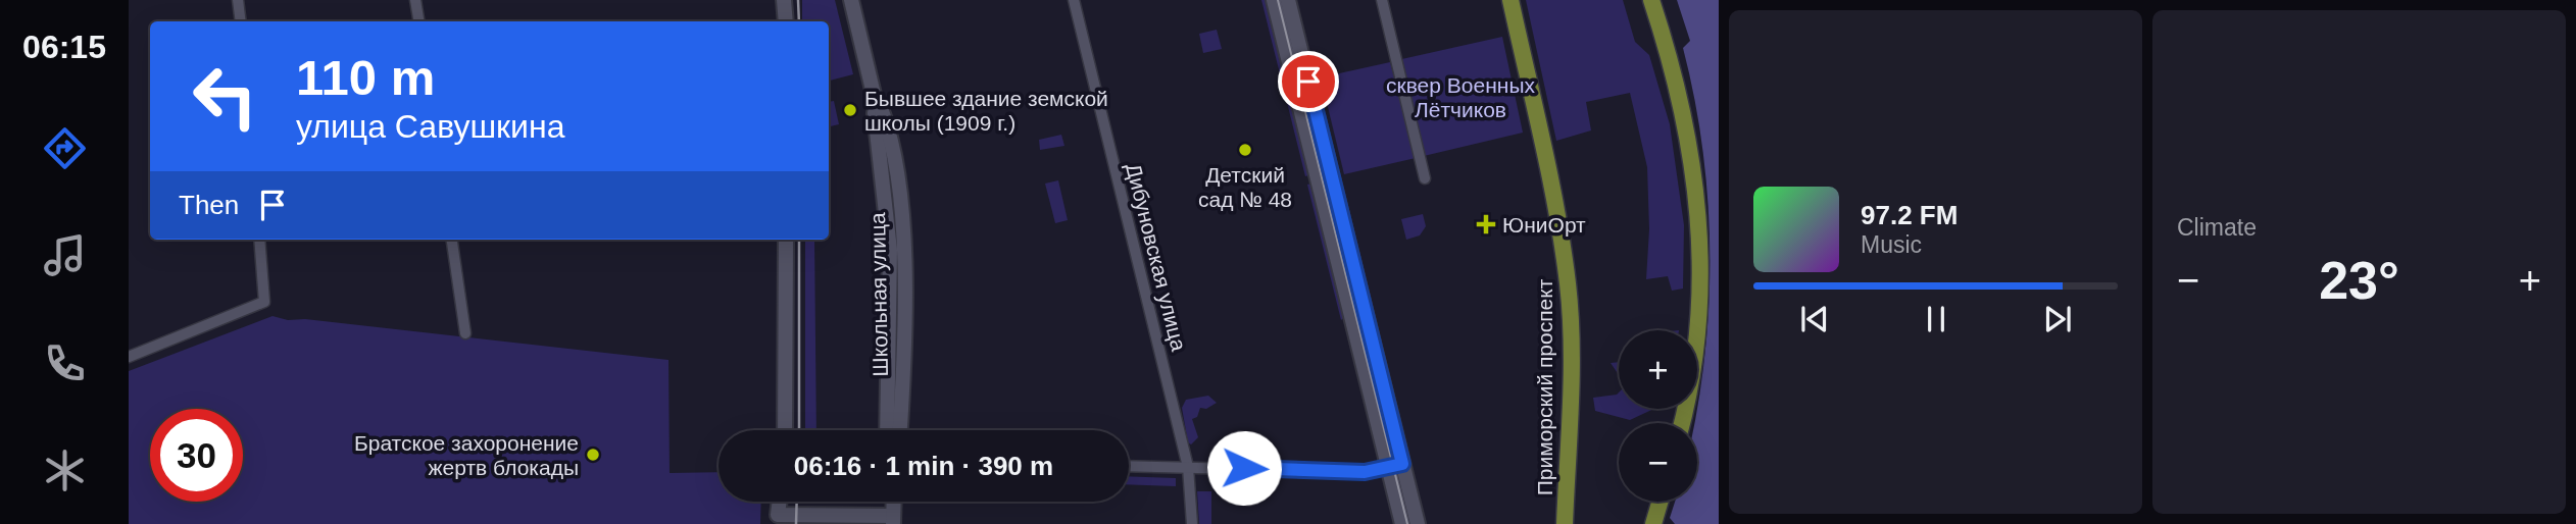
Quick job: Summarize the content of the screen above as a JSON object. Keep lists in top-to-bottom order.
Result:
{
  "streets": {
    "main road": ["Приморский проспект"],
    "street": ["Дибуновская улица", "Школьная улица"]
  },
  "parks": ["сквер Военных Лётчиков"],
  "places": {
    "other": ["Бывшее здание земской школы (1909 г.)", "Детский сад № 48", "Братское захоронение жертв блокады"],
    "health": ["ЮниОрт"]
  },
  "page": {
    "tabs": "06:15",
    "tile": "Climate",
    "turn": ["110 m", "улица Савушкина"],
    "then": "Then",
    "song": ["97.2 FM", "Music"],
    "heat": ["−", "23°", "+"],
    "map_buttons": ["+", "−"],
    "limit": "30",
    "trip": "06:16 · 1 min · 390 m"
  }
}
